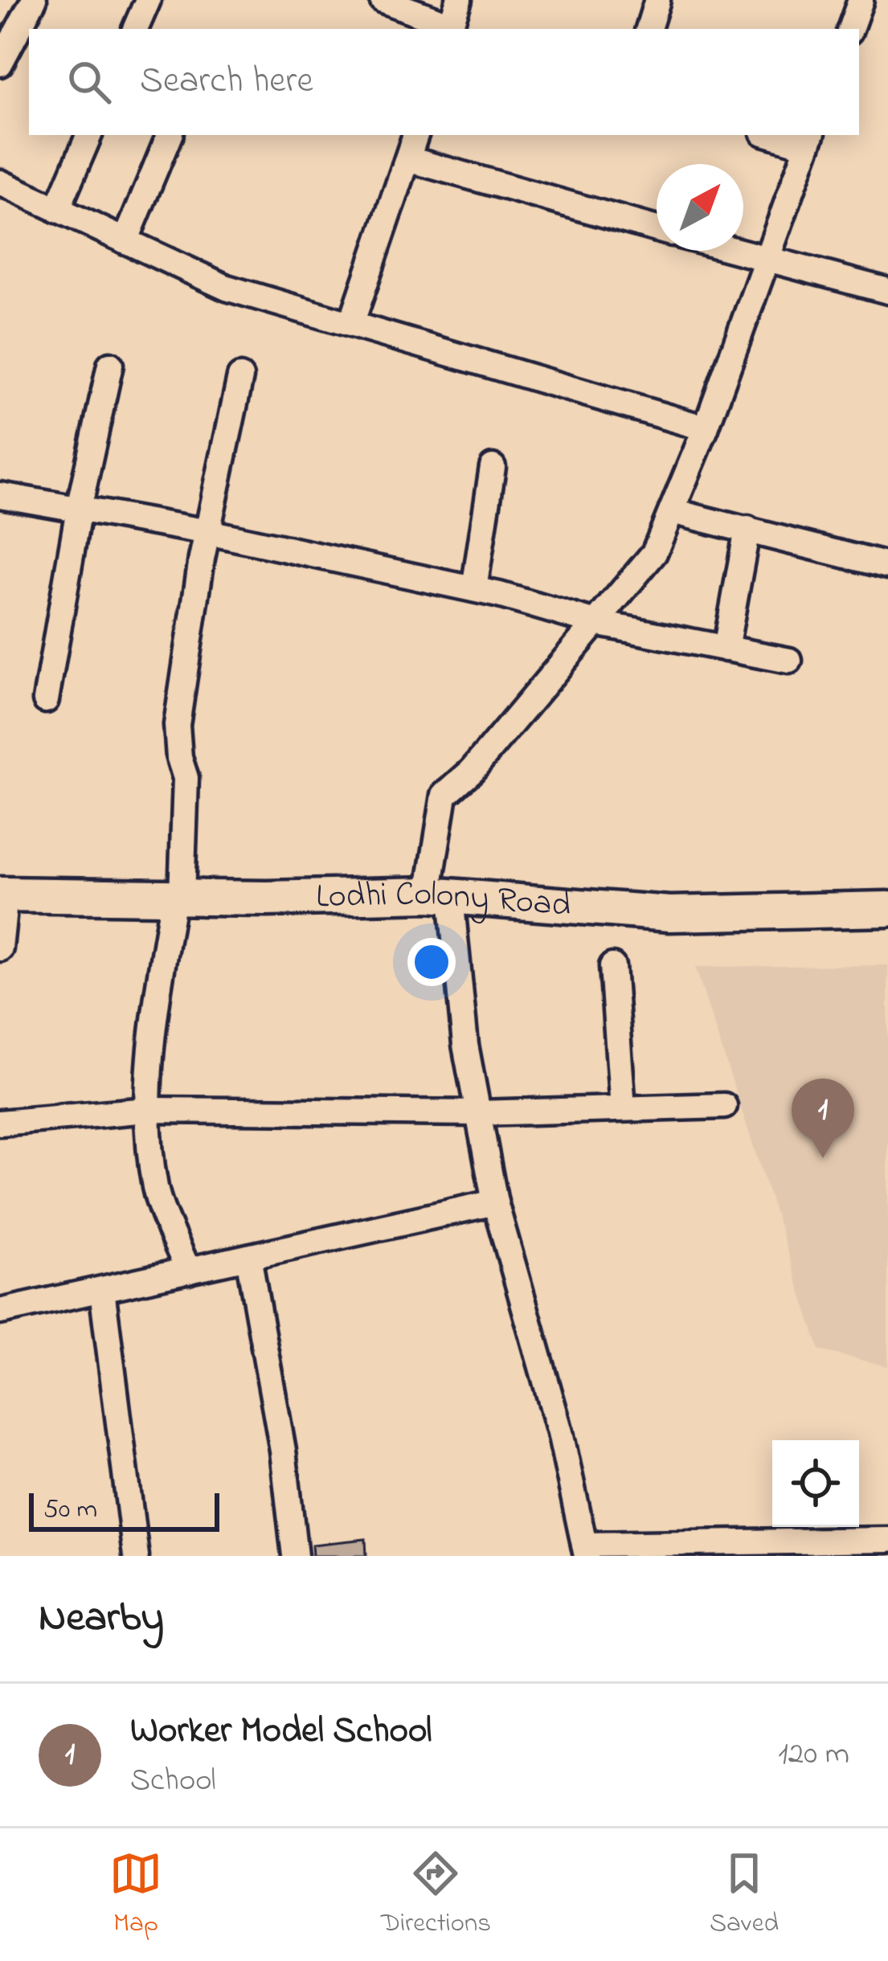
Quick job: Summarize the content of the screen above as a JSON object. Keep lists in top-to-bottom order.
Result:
{
  "streets": {
    "main road": ["Lodhi Colony Road"]
  },
  "scale_bar": "50 m",
  "north": "top right",
  "page": {
    "search": "Search here",
    "pins": "1",
    "scale": "50 m",
    "heading": "Nearby",
    "list": [
      {
        "mark": "1",
        "name": "Worker Model School",
        "note": "School",
        "value": "120 m"
      }
    ],
    "nav": ["Map", "Directions", "Saved"]
  }
}
